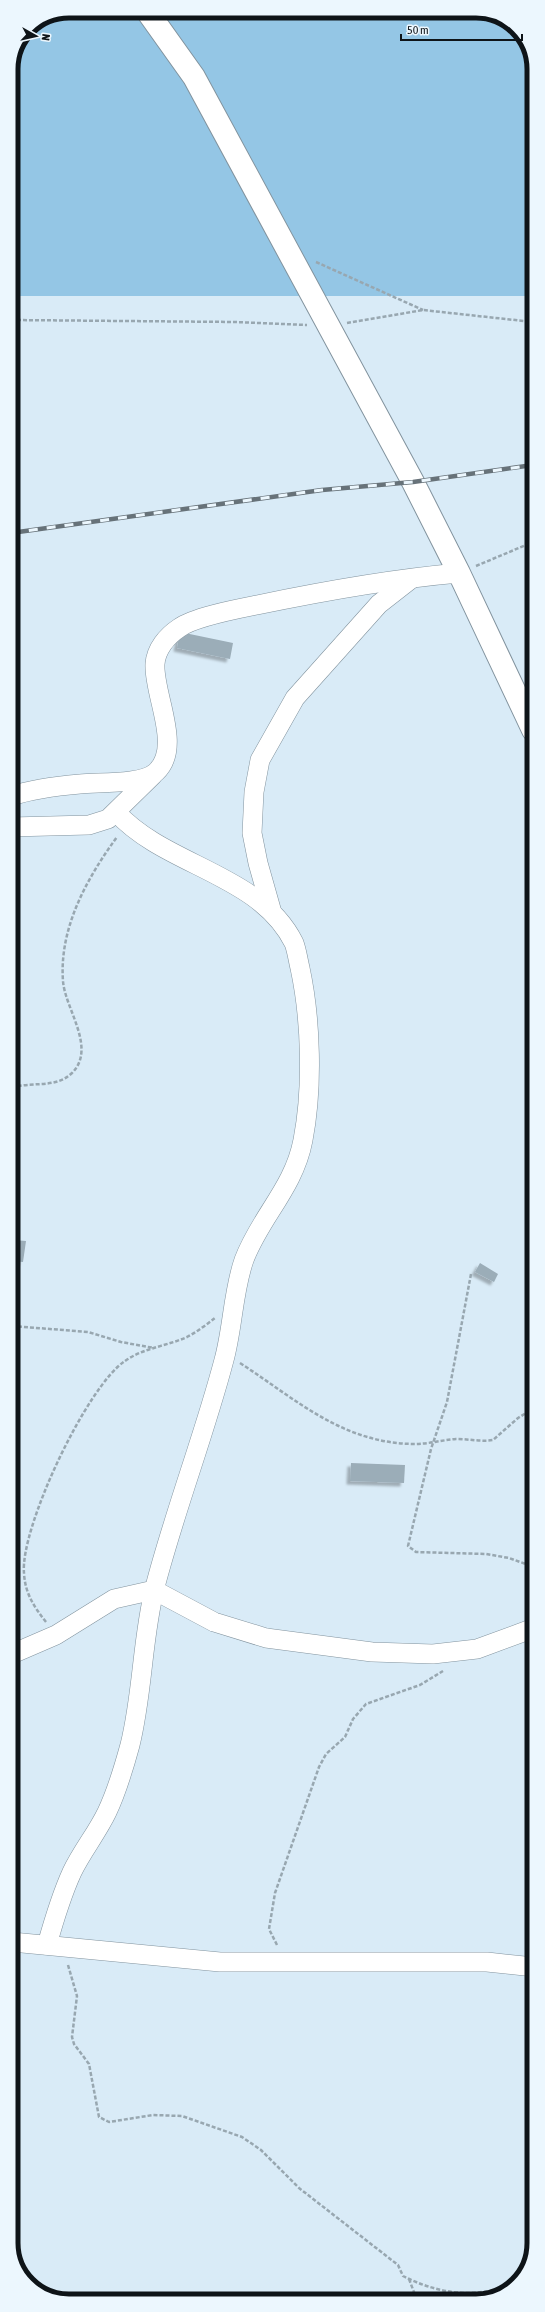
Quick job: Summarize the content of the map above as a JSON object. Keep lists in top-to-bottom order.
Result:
{
  "scale_bar": "50 m",
  "north": "right"
}
